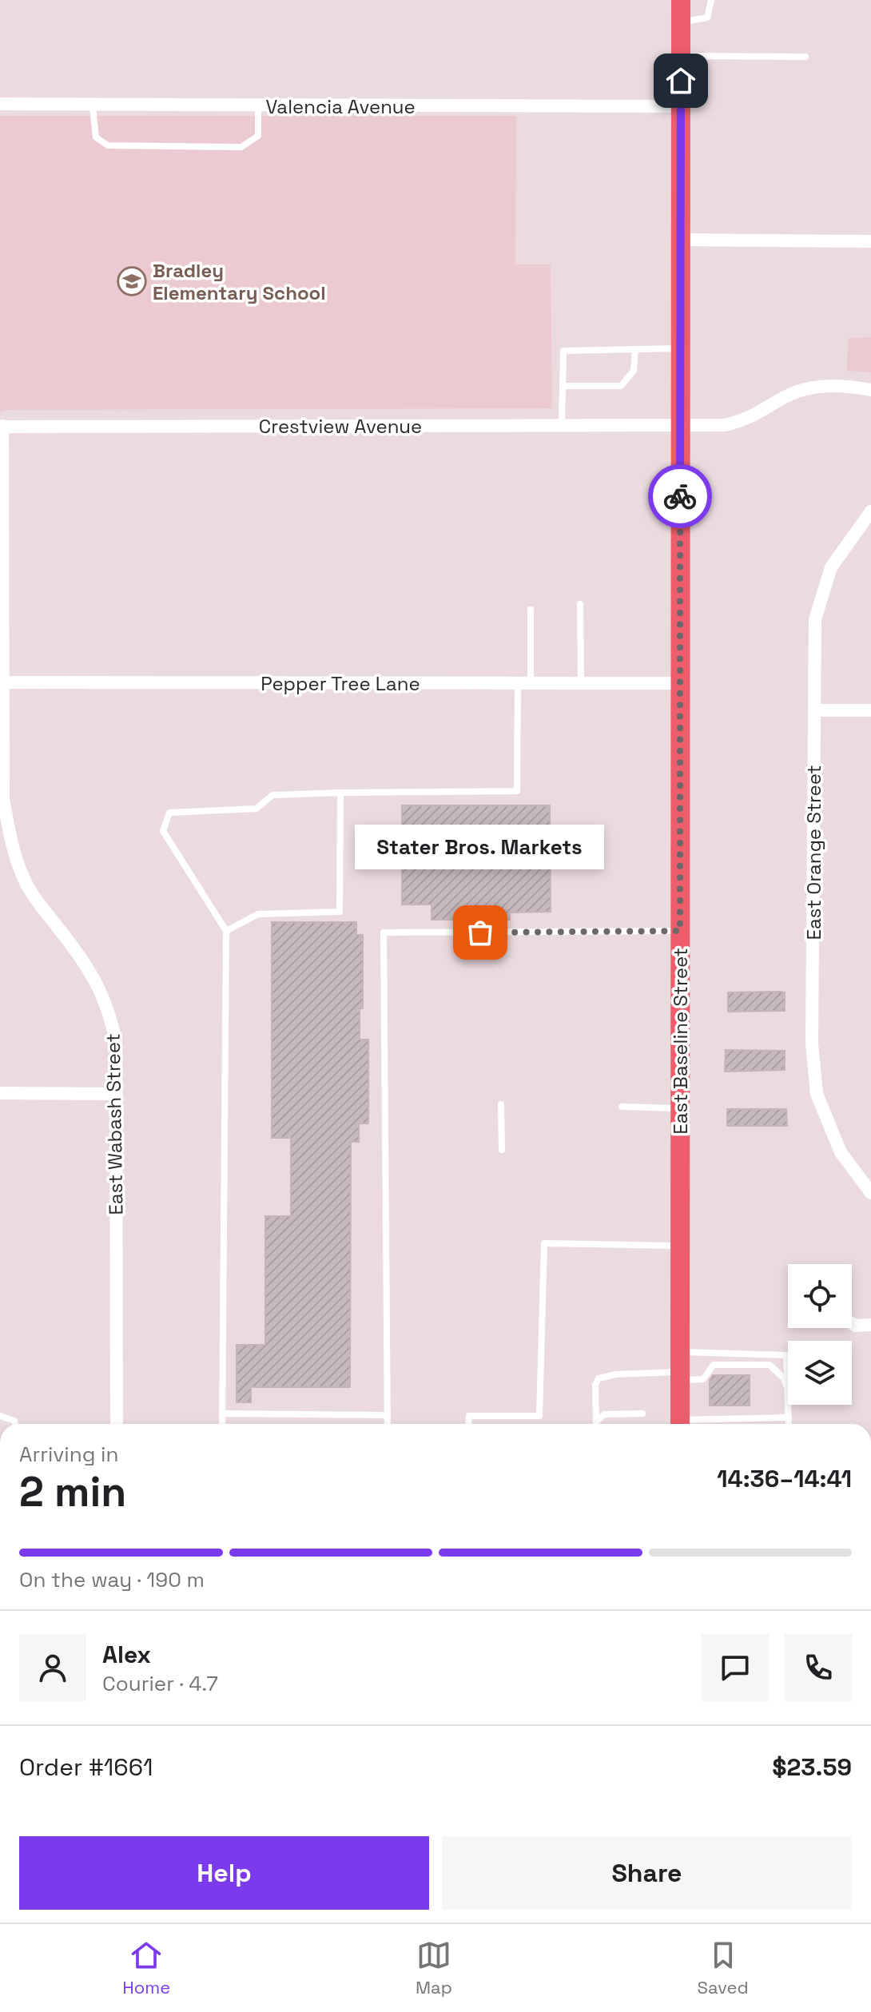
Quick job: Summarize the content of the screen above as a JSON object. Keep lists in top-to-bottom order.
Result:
{
  "streets": {
    "main road": ["East Baseline Street"],
    "street": [
      "Valencia Avenue",
      "Crestview Avenue",
      "Pepper Tree Lane",
      "East Orange Street",
      "East Wabash Street"
    ]
  },
  "crossings": [
    ["Valencia Avenue", "East Baseline Street"],
    ["Crestview Avenue", "East Baseline Street"],
    ["Crestview Avenue", "East Wabash Street"],
    ["Pepper Tree Lane", "East Baseline Street"],
    ["Pepper Tree Lane", "East Wabash Street"]
  ],
  "places": {
    "school or university": ["Bradley Elementary School"],
    "other": ["Stater Bros. Markets"]
  },
  "page": {
    "bubble": "Stater Bros. Markets",
    "heading": ["2 min", "Arriving in", "14:36–14:41"],
    "panel": [
      "Alex",
      "Courier · 4.7",
      "Order #1661",
      "$23.59"
    ],
    "bar": "On the way · 190 m",
    "buttons": ["Help", "Share"],
    "tabs": ["Home", "Map", "Saved"]
  }
}
